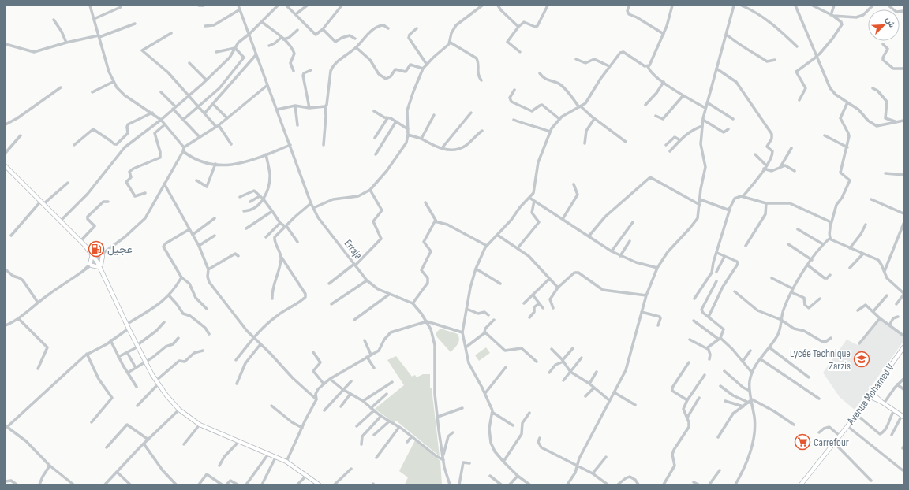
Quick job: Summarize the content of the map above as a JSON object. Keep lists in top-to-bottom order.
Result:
{
  "streets": {
    "main road": ["Avenue Mohamed V"],
    "street": ["Erraja"]
  },
  "places": {
    "fuel station": ["عجيل"],
    "school or university": ["Lycée Technique Zarzis"],
    "supermarket": ["Carrefour"]
  },
  "north": "top right"
}
